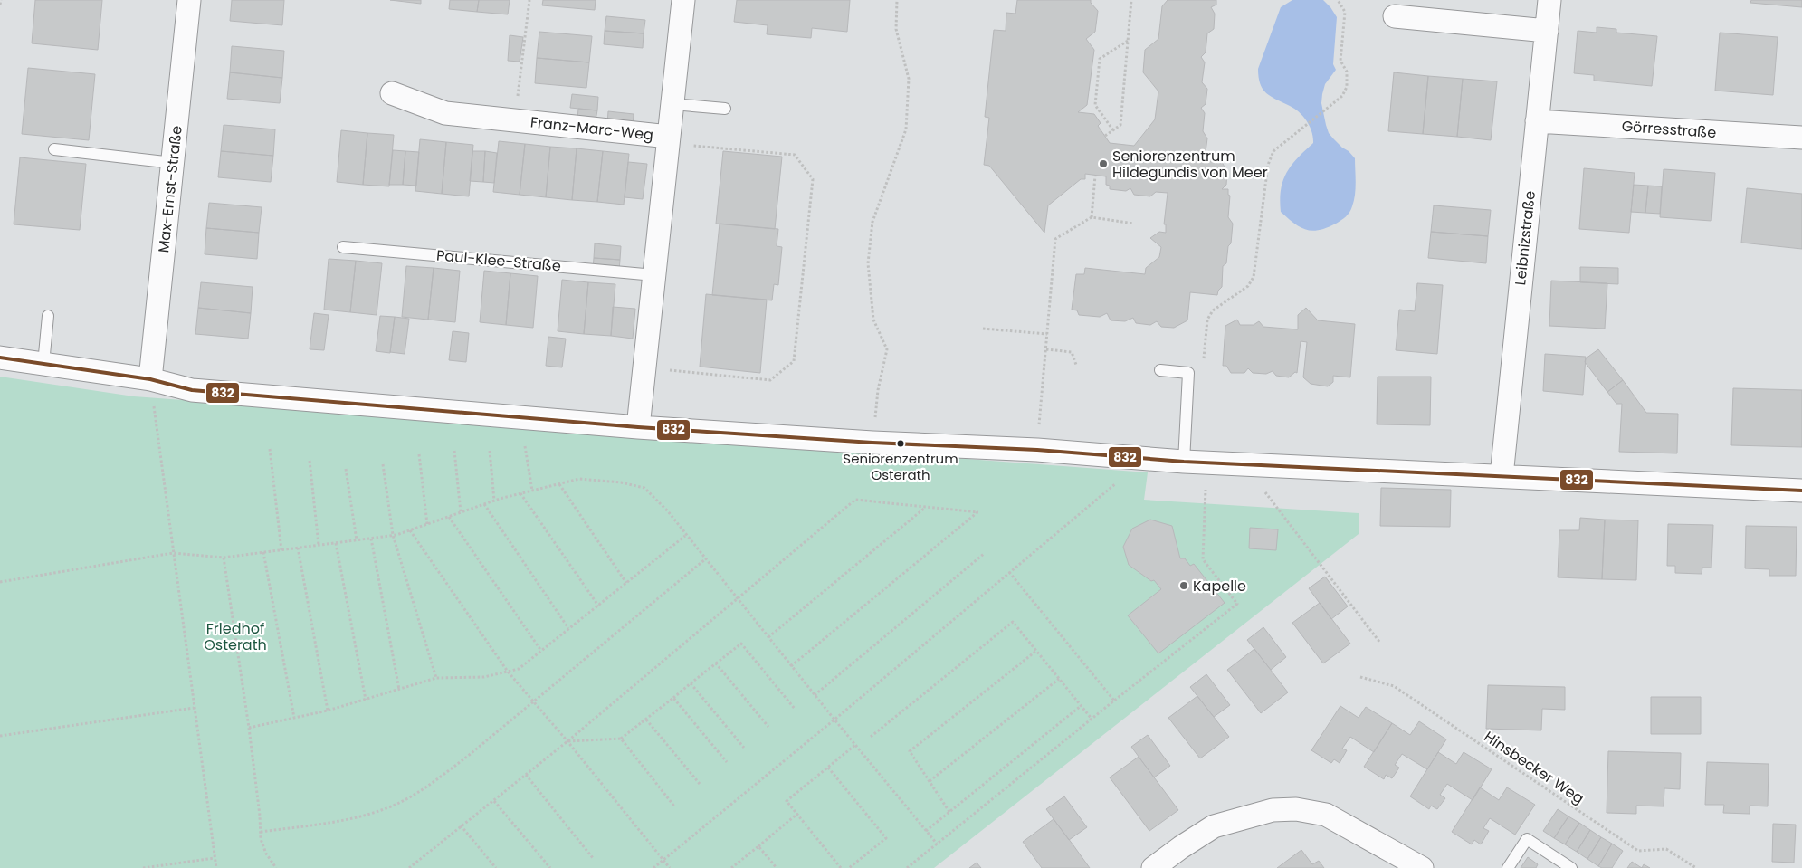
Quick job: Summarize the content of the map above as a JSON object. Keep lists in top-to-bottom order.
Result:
{
  "streets": {
    "street": [
      "Franz-Marc-Weg",
      "Görresstraße",
      "Max-Ernst-Straße",
      "Leibnizstraße"
    ],
    "lane": ["Paul-Klee-Straße"],
    "path": ["Hinsbecker Weg"]
  },
  "crossings": [
    ["Görresstraße", "Leibnizstraße"]
  ],
  "parks": ["Friedhof Osterath"],
  "places": ["Seniorenzentrum Hildegundis von Meer", "Seniorenzentrum Osterath", "Kapelle"],
  "lines": ["transit line 832"]
}
